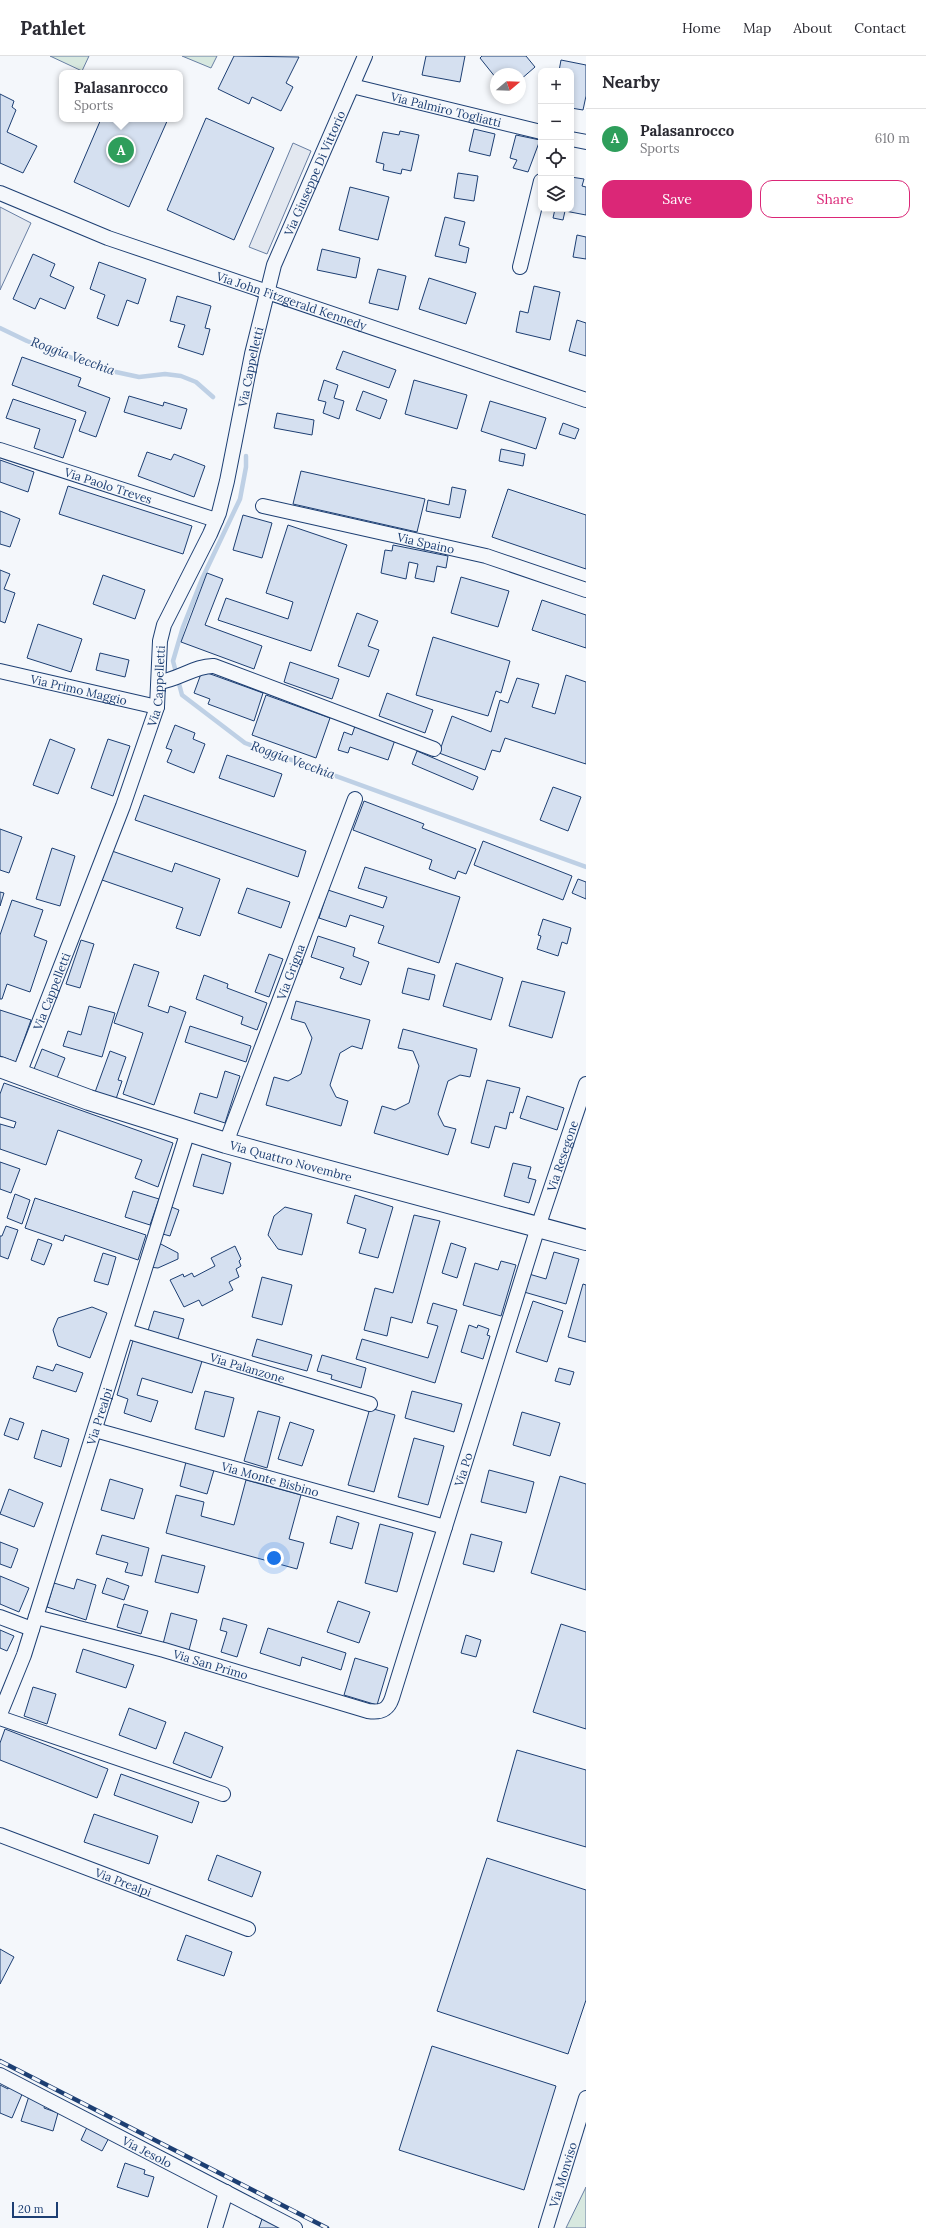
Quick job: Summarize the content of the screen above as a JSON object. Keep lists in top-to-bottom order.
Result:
{
  "streets": {
    "street": [
      "Via Palmiro Togliatti",
      "Via Giuseppe Di Vittorio",
      "Via John Fitzgerald Kennedy",
      "Via Cappelletti",
      "Via Paolo Treves",
      "Via Spaino",
      "Via Primo Maggio",
      "Via Grigna",
      "Via Resegone",
      "Via Quattro Novembre",
      "Via Palanzone",
      "Via Prealpi",
      "Via Po",
      "Via Monte Bisbino",
      "Via San Primo",
      "Via Jesolo",
      "Via Monviso"
    ]
  },
  "crossings": [
    ["Via Palmiro Togliatti", "Via Giuseppe Di Vittorio"],
    ["Via Giuseppe Di Vittorio", "Via John Fitzgerald Kennedy"],
    ["Via Giuseppe Di Vittorio", "Via Cappelletti"],
    ["Via John Fitzgerald Kennedy", "Via Cappelletti"],
    ["Via Cappelletti", "Via Paolo Treves"],
    ["Via Cappelletti", "Via Primo Maggio"],
    ["Via Cappelletti", "Via Quattro Novembre"],
    ["Via Grigna", "Via Quattro Novembre"],
    ["Via Resegone", "Via Quattro Novembre"],
    ["Via Resegone", "Via Po"],
    ["Via Quattro Novembre", "Via Prealpi"],
    ["Via Quattro Novembre", "Via Po"],
    ["Via Palanzone", "Via Prealpi"],
    ["Via Prealpi", "Via Monte Bisbino"],
    ["Via Prealpi", "Via San Primo"],
    ["Via Po", "Via Monte Bisbino"],
    ["Via Po", "Via San Primo"]
  ],
  "water": ["Roggia Vecchia"],
  "scale_bar": "20 m",
  "north": "right",
  "page": {
    "header": "Pathlet",
    "nav": [
      "Home",
      "Map",
      "About",
      "Contact"
    ],
    "heading": "Nearby",
    "map_buttons": ["+", "−"],
    "popup": ["Palasanrocco", "Sports"],
    "list": [
      {
        "mark": "A",
        "name": "Palasanrocco",
        "note": "Sports",
        "value": "610 m"
      }
    ],
    "pins": "A",
    "buttons": ["Save", "Share"],
    "scale": "20 m"
  }
}
